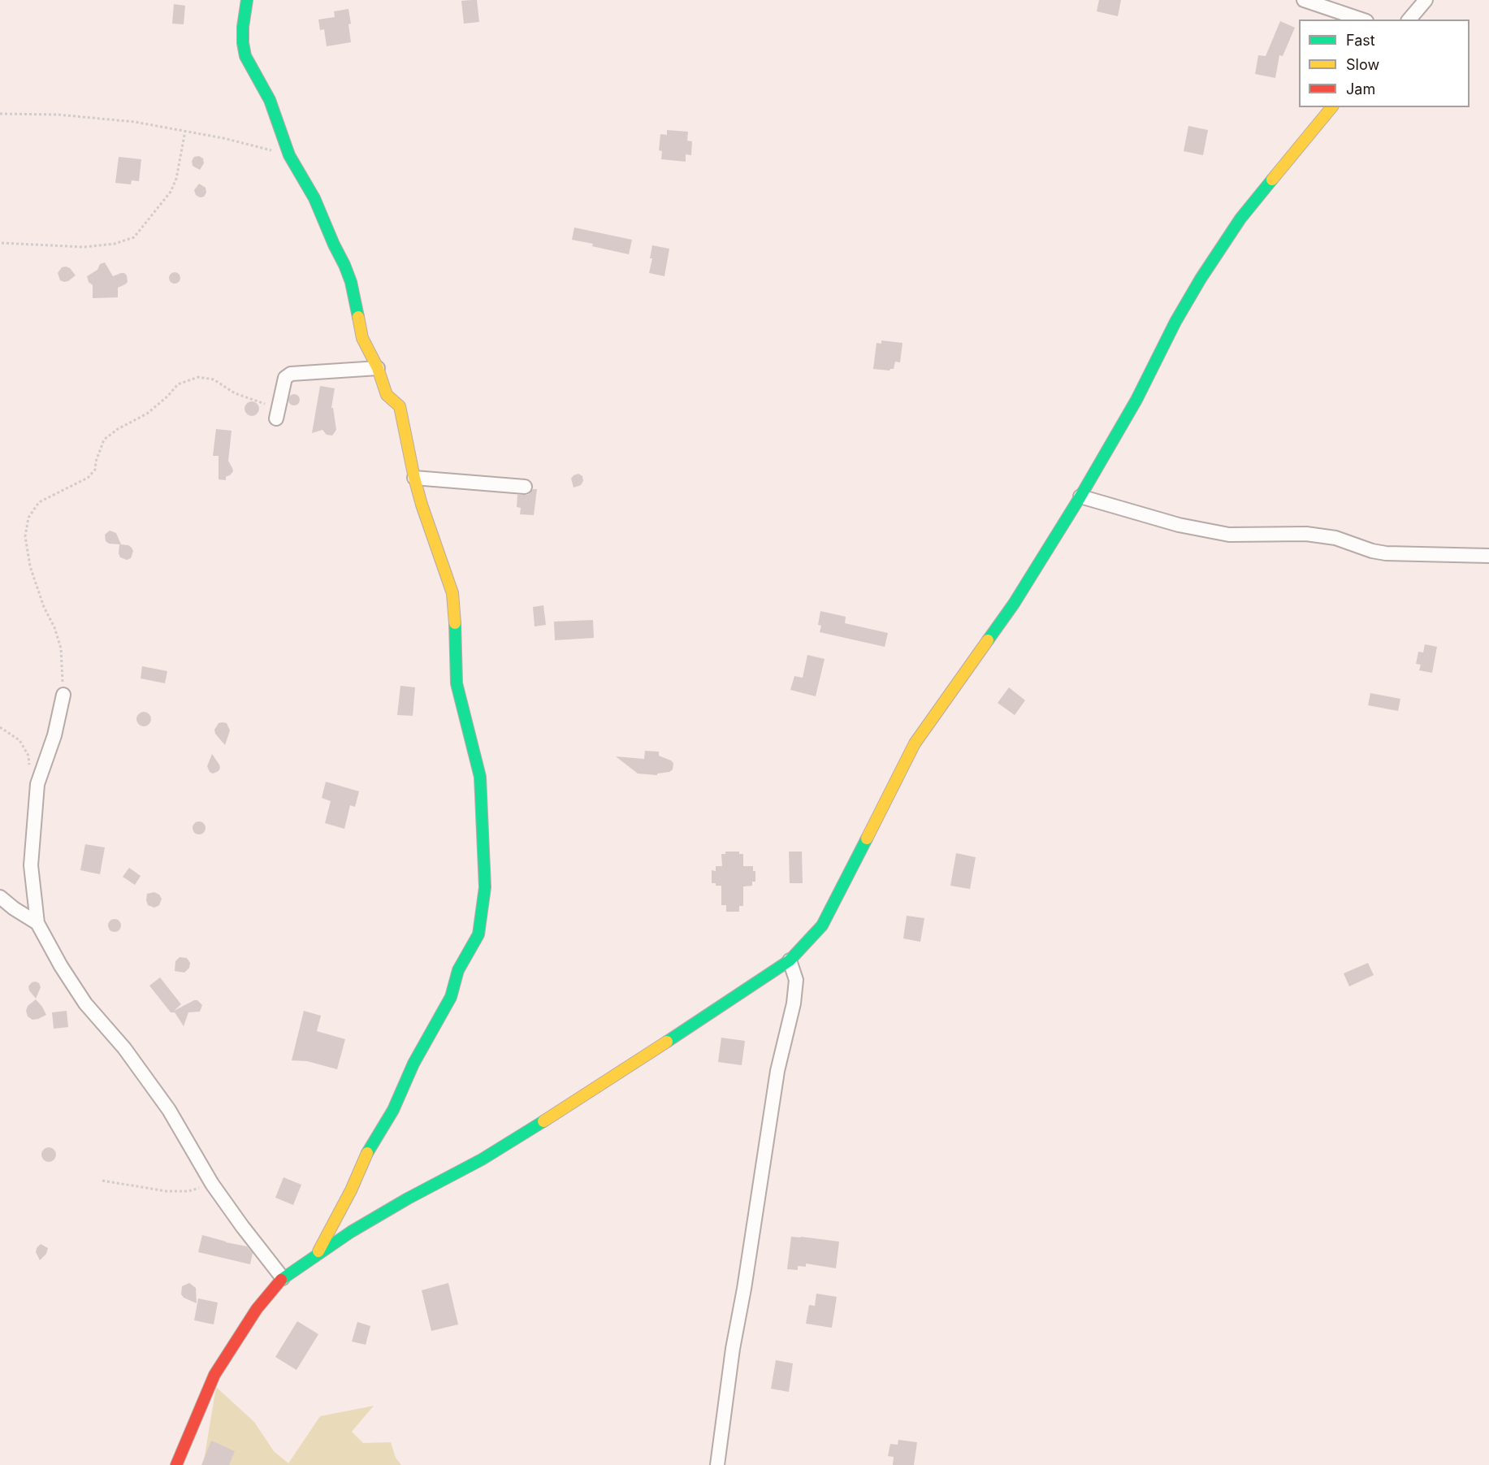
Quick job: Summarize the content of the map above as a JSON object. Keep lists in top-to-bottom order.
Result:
{
  "legend": ["Fast", "Slow", "Jam"]
}
